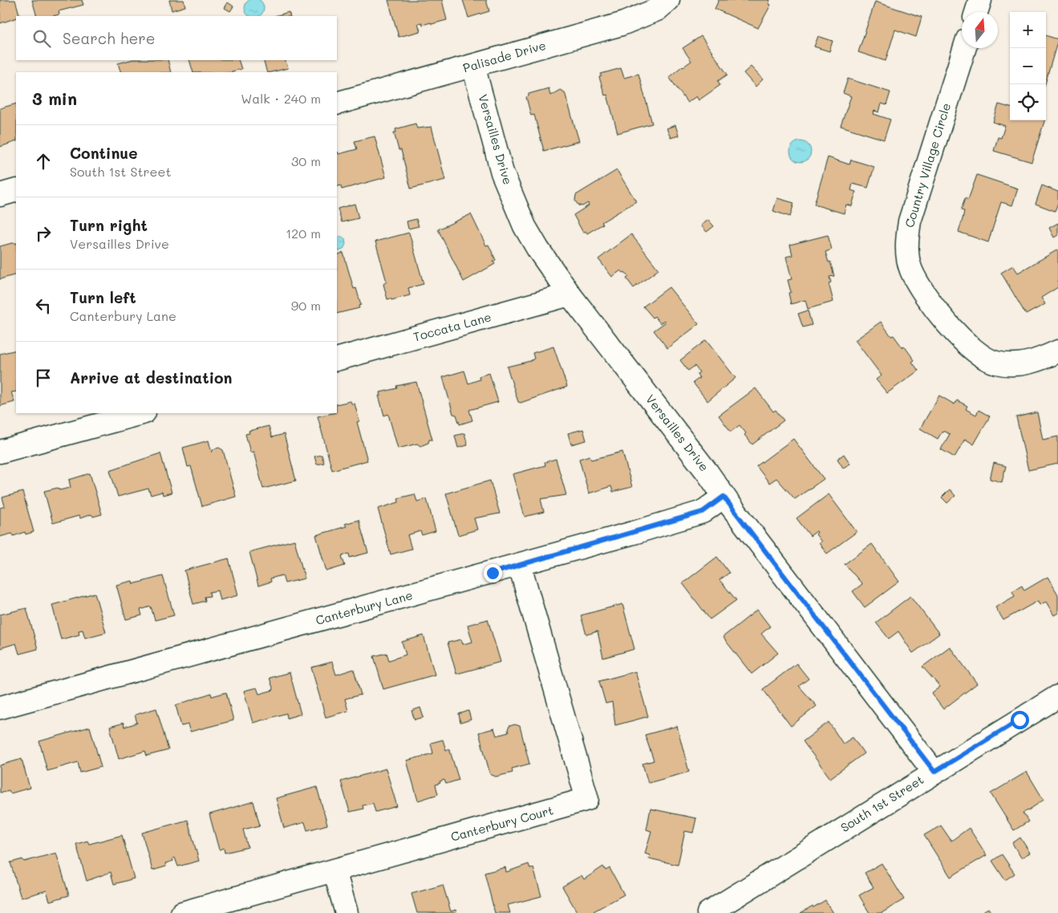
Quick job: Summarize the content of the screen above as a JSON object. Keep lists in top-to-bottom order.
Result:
{
  "streets": {
    "street": [
      "Palisade Drive",
      "Versailles Drive",
      "Country Village Circle",
      "Toccata Lane",
      "Canterbury Lane",
      "South 1st Street",
      "Canterbury Court"
    ]
  },
  "crossings": [
    ["Palisade Drive", "Versailles Drive"],
    ["Versailles Drive", "Toccata Lane"],
    ["Versailles Drive", "Canterbury Lane"],
    ["Versailles Drive", "South 1st Street"],
    ["Canterbury Lane", "Canterbury Court"]
  ],
  "north": "top",
  "page": {
    "map_buttons": ["+", "−"],
    "search": "Search here",
    "heading": ["3 min", "Walk · 240 m"],
    "list": [
      ["Continue", "South 1st Street", "30 m"],
      ["Turn right", "Versailles Drive", "120 m"],
      ["Turn left", "Canterbury Lane", "90 m"],
      "Arrive at destination"
    ]
  }
}
